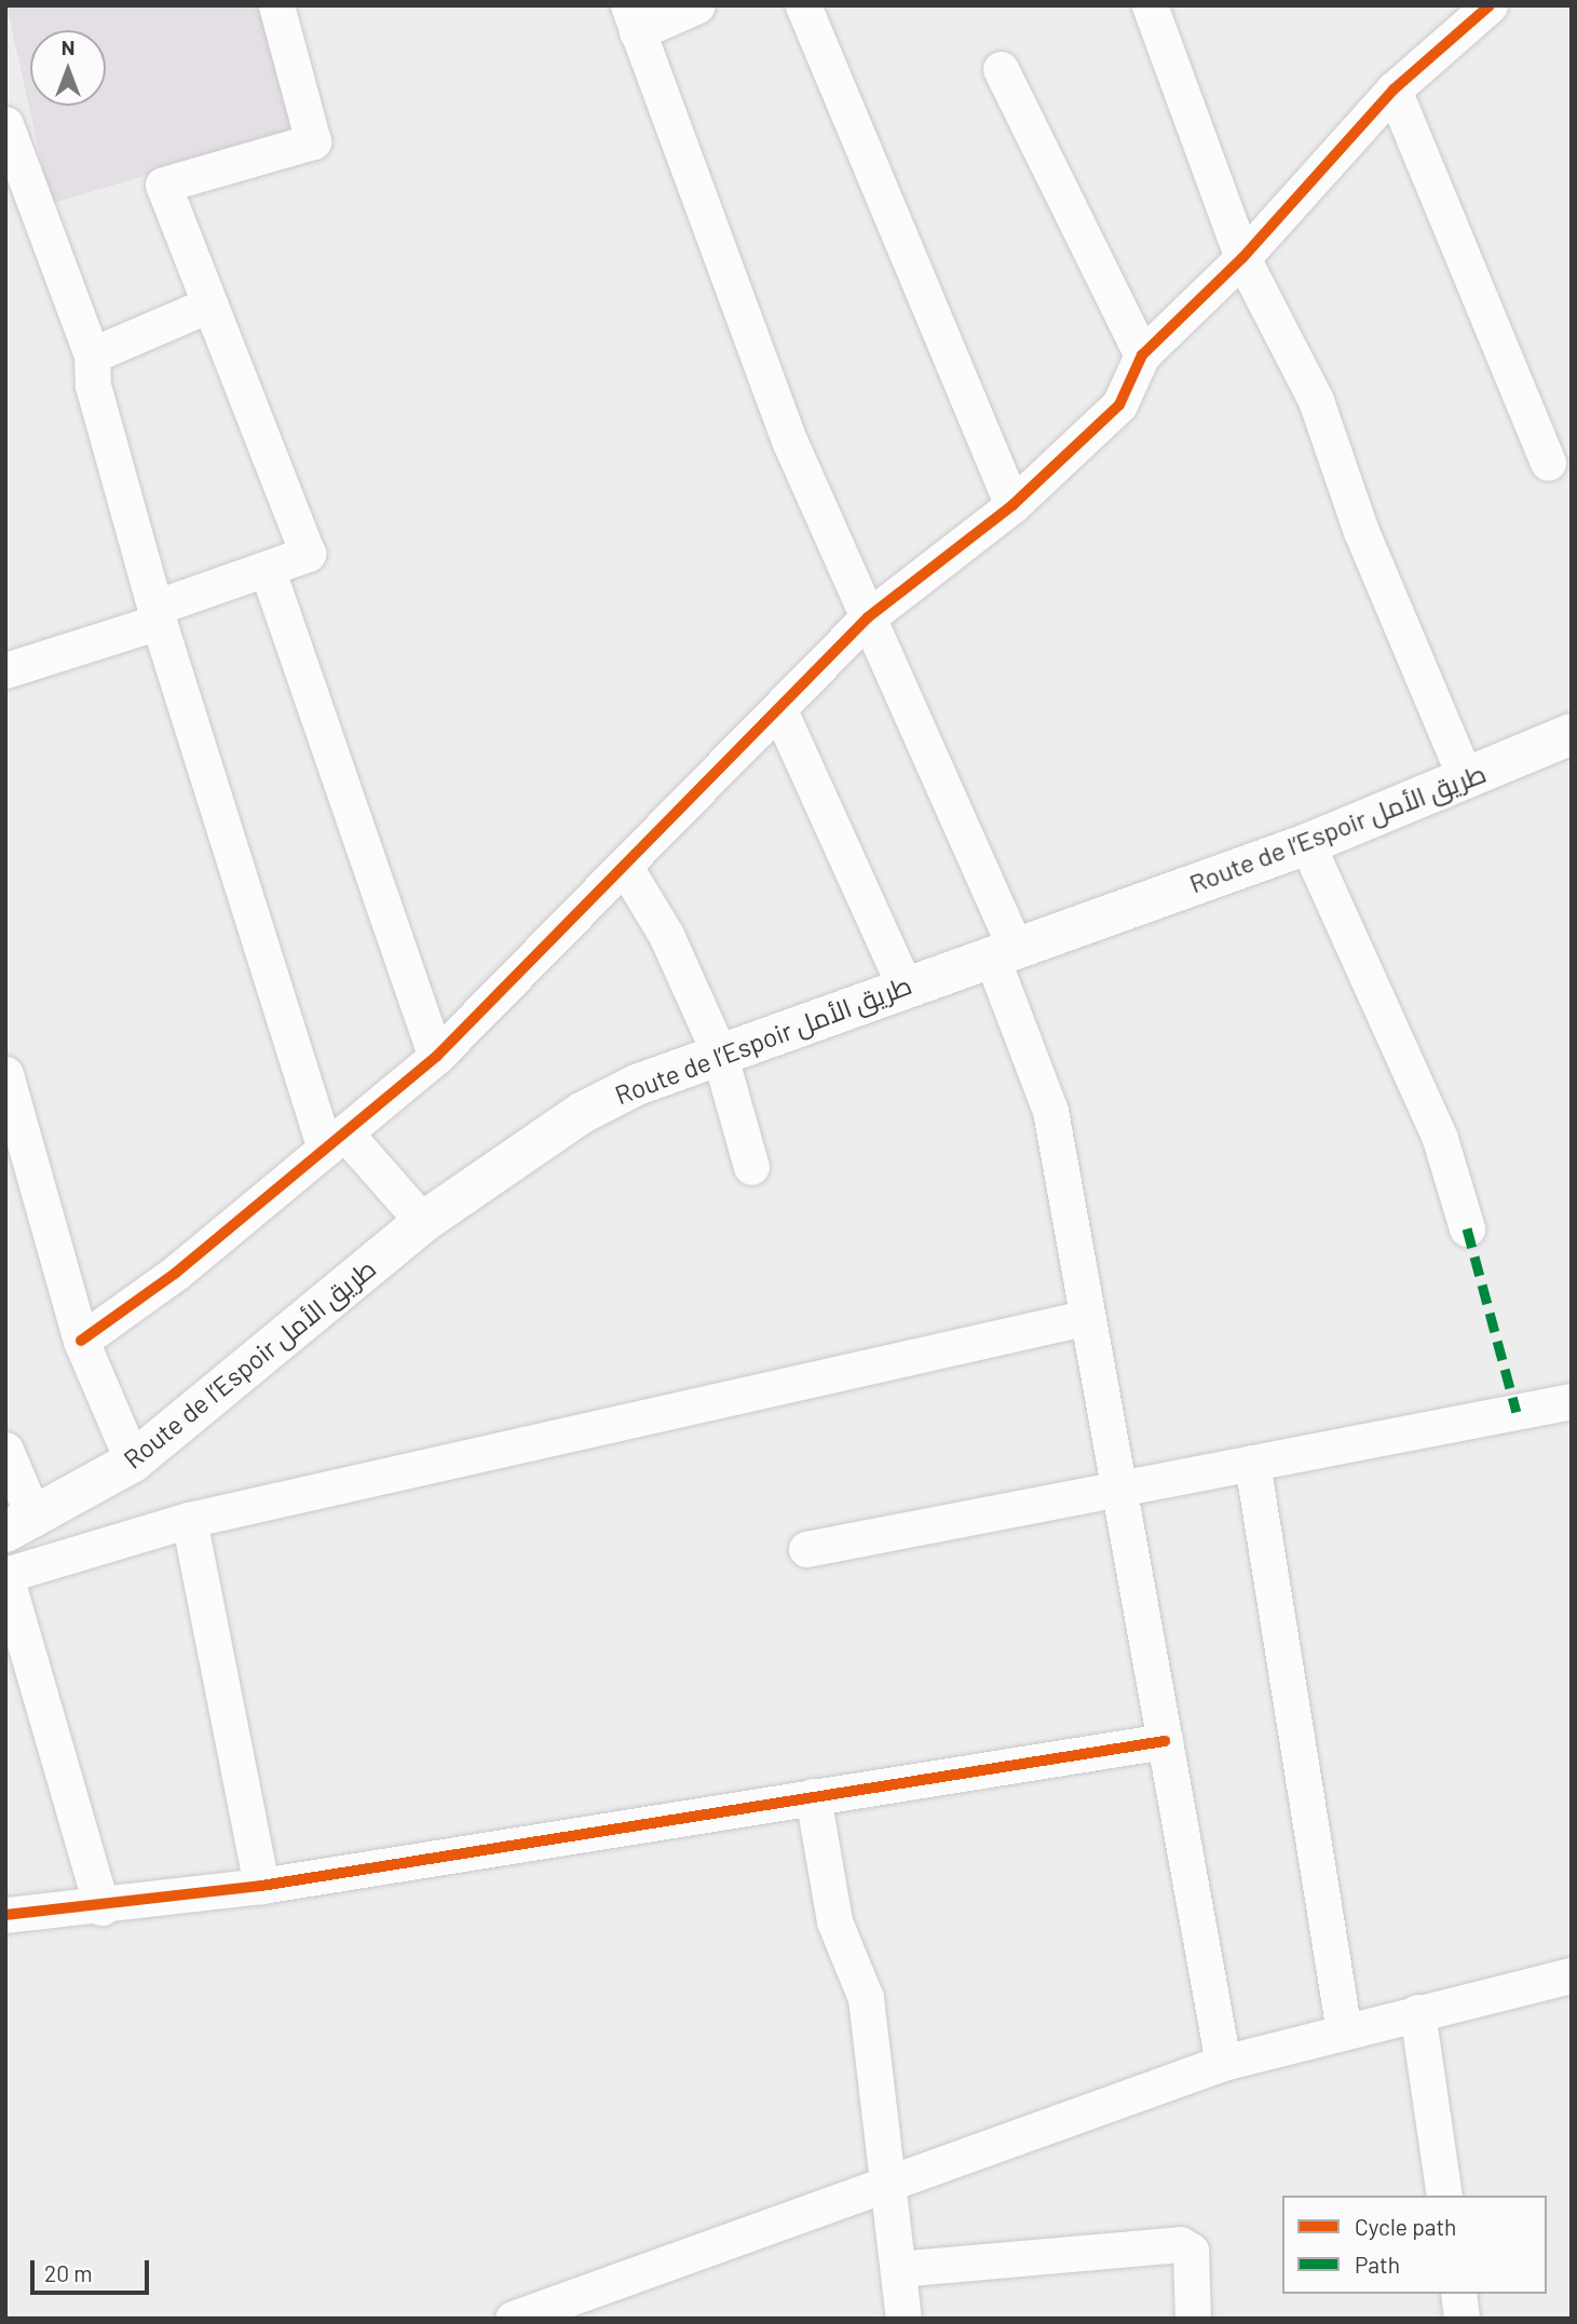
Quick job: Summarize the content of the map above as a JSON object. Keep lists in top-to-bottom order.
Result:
{
  "streets": {
    "highway": ["Route de l’Espoir طريق الأمل"]
  },
  "legend": ["Cycle path", "Path"],
  "scale_bar": "20 m",
  "north": "top"
}
